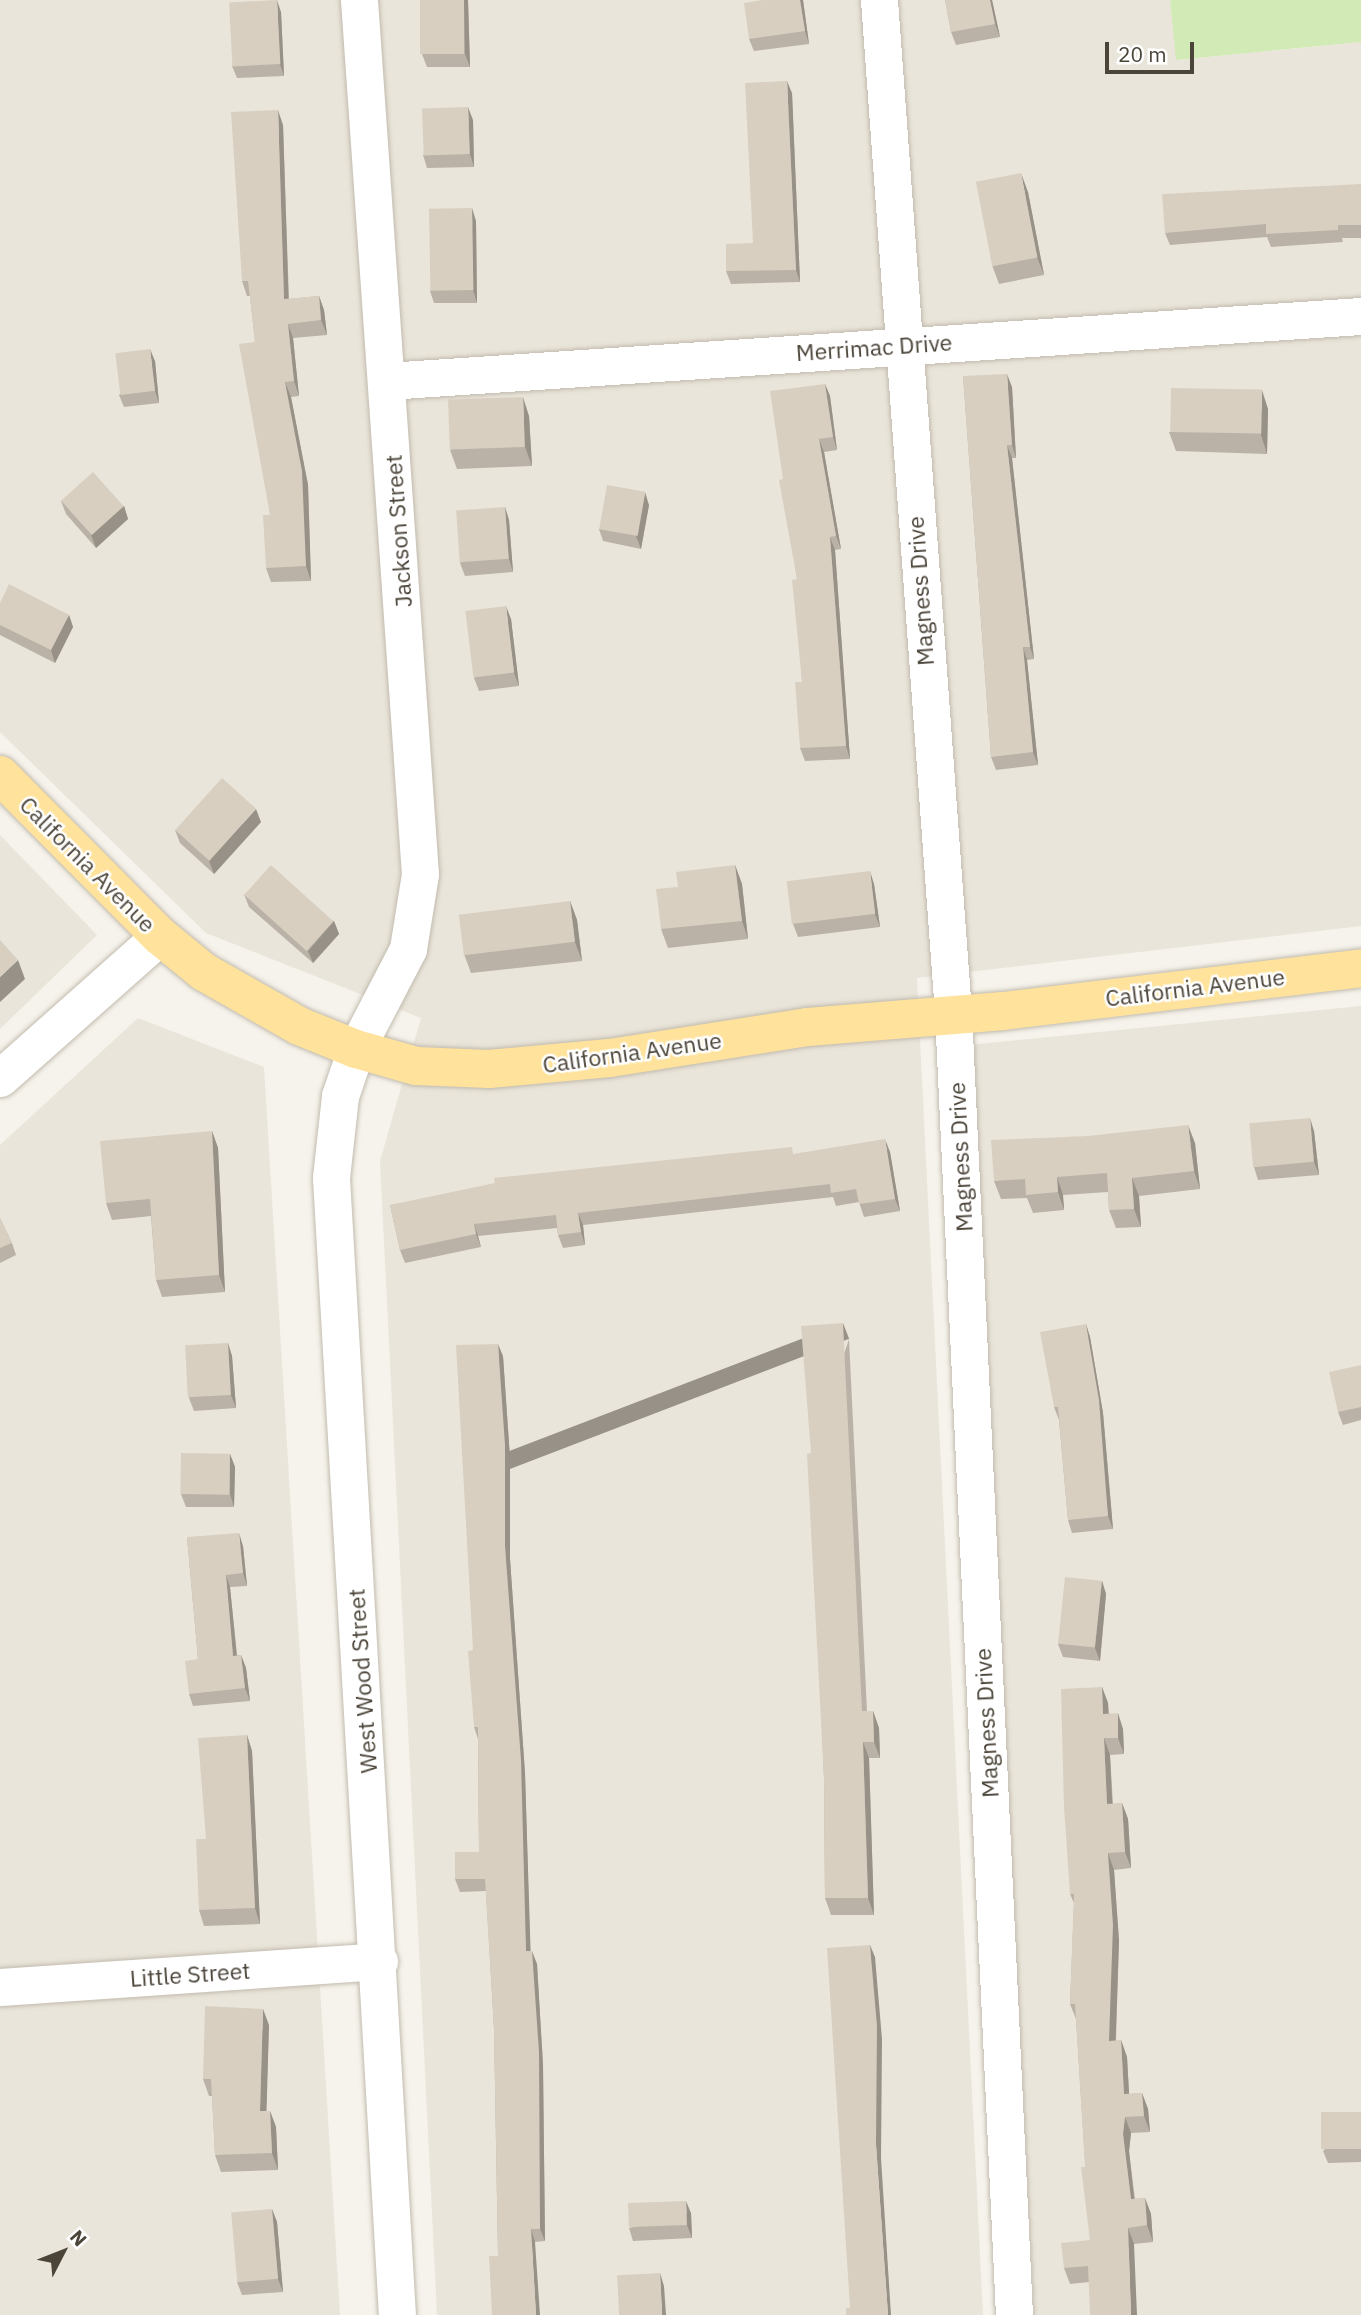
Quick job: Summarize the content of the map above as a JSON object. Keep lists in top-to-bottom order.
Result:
{
  "streets": {
    "main road": ["California Avenue"],
    "street": [
      "Merrimac Drive",
      "Jackson Street",
      "Magness Drive",
      "West Wood Street",
      "Little Street"
    ]
  },
  "crossings": [
    ["Merrimac Drive", "Jackson Street"],
    ["Merrimac Drive", "Magness Drive"],
    ["Jackson Street", "California Avenue"],
    ["Jackson Street", "West Wood Street"],
    ["Magness Drive", "California Avenue"],
    ["California Avenue", "West Wood Street"],
    ["West Wood Street", "Little Street"]
  ],
  "scale_bar": "20 m",
  "north": "top right"
}
